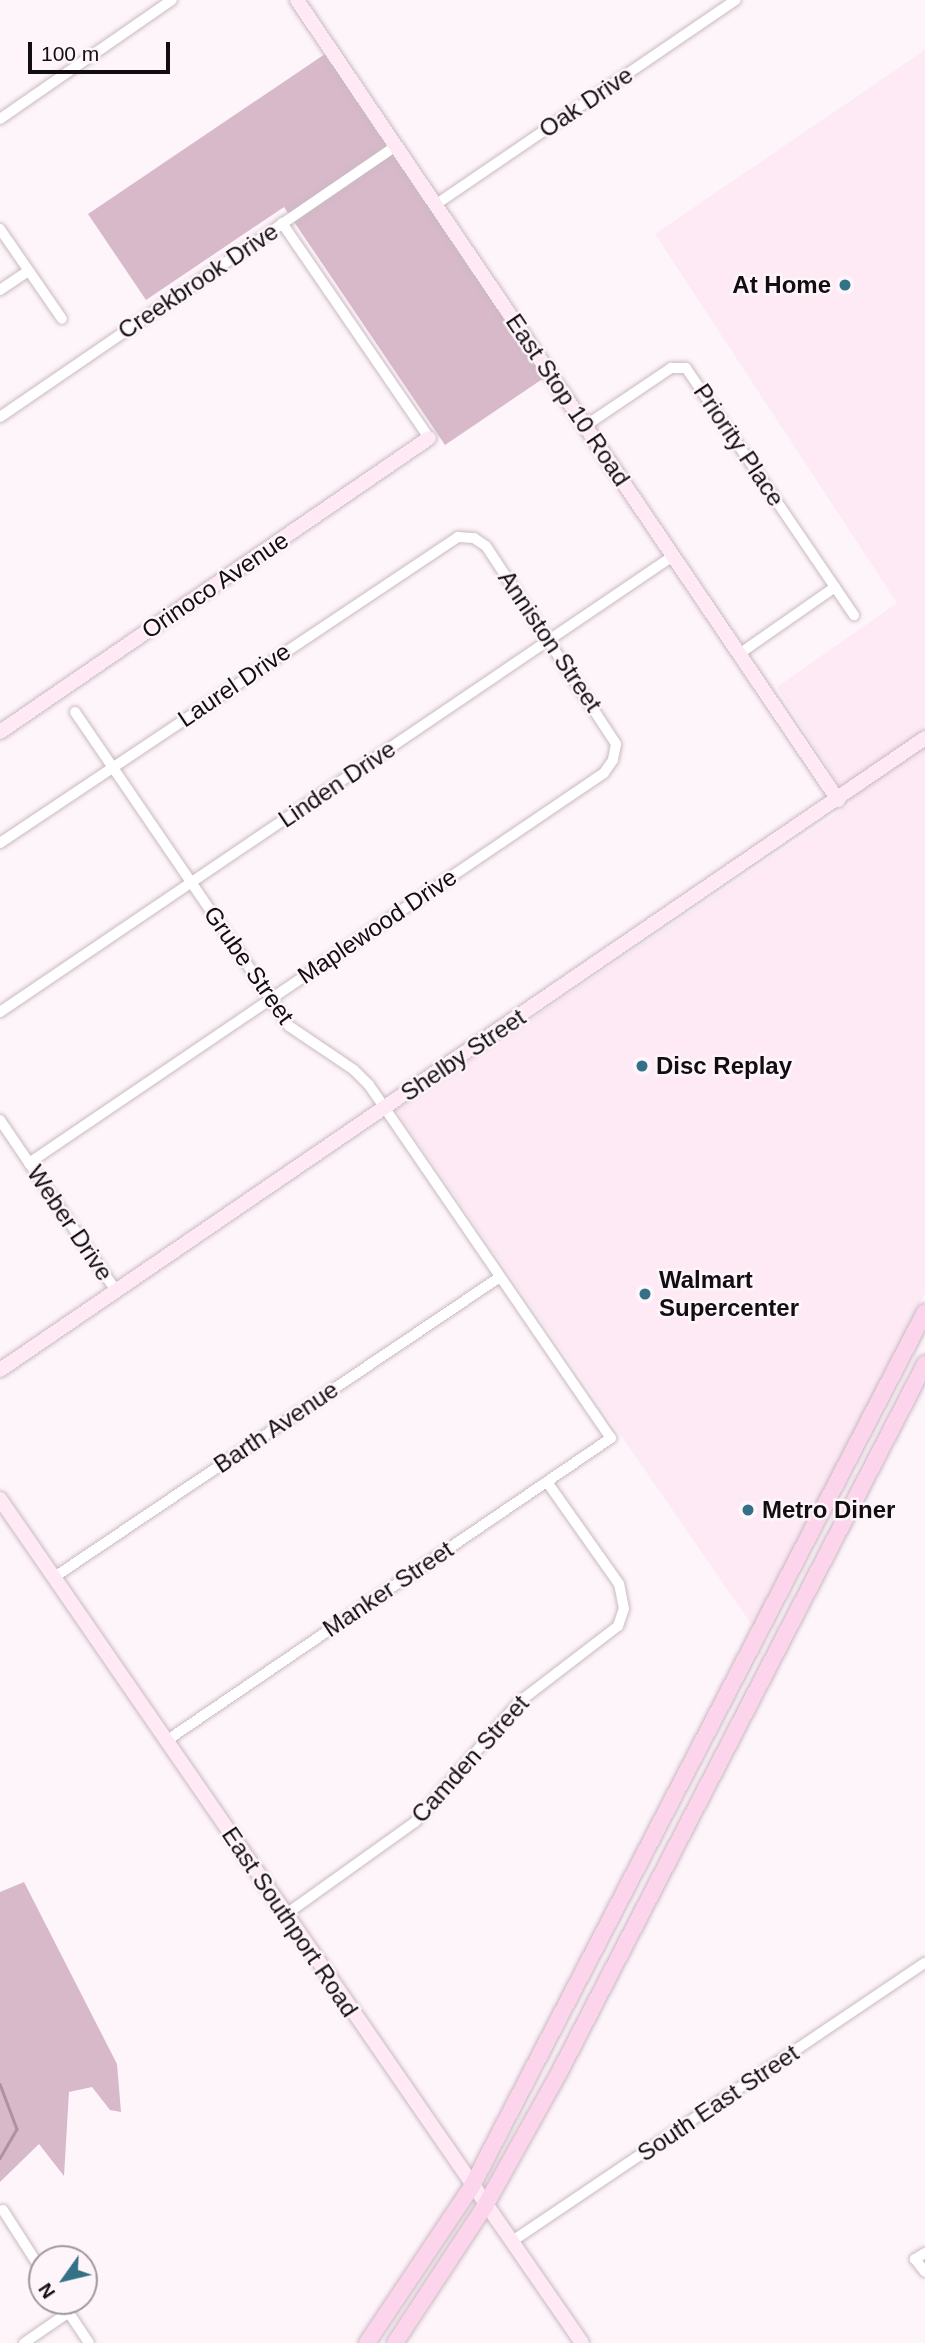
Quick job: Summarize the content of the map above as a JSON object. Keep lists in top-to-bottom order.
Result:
{
  "streets": {
    "street": [
      "Oak Drive",
      "Creekbrook Drive",
      "East Stop 10 Road",
      "Priority Place",
      "Orinoco Avenue",
      "Anniston Street",
      "Laurel Drive",
      "Linden Drive",
      "Maplewood Drive",
      "Grube Street",
      "Shelby Street",
      "Weber Drive",
      "Barth Avenue",
      "Manker Street",
      "Camden Street",
      "East Southport Road",
      "South East Street"
    ]
  },
  "crossings": [
    ["Oak Drive", "East Stop 10 Road"],
    ["Creekbrook Drive", "East Stop 10 Road"],
    ["East Stop 10 Road", "Priority Place"],
    ["East Stop 10 Road", "Linden Drive"],
    ["East Stop 10 Road", "Shelby Street"],
    ["Anniston Street", "Laurel Drive"],
    ["Anniston Street", "Linden Drive"],
    ["Anniston Street", "Maplewood Drive"],
    ["Laurel Drive", "Grube Street"],
    ["Linden Drive", "Grube Street"],
    ["Maplewood Drive", "Grube Street"],
    ["Maplewood Drive", "Weber Drive"],
    ["Grube Street", "Shelby Street"],
    ["Grube Street", "Barth Avenue"],
    ["Grube Street", "Manker Street"],
    ["Shelby Street", "Weber Drive"],
    ["Barth Avenue", "East Southport Road"],
    ["Manker Street", "Camden Street"],
    ["Manker Street", "East Southport Road"],
    ["Camden Street", "East Southport Road"],
    ["East Southport Road", "South East Street"]
  ],
  "places": [
    "At Home",
    "Disc Replay",
    "Walmart Supercenter",
    "Metro Diner"
  ],
  "scale_bar": "100 m",
  "north": "bottom left"
}
